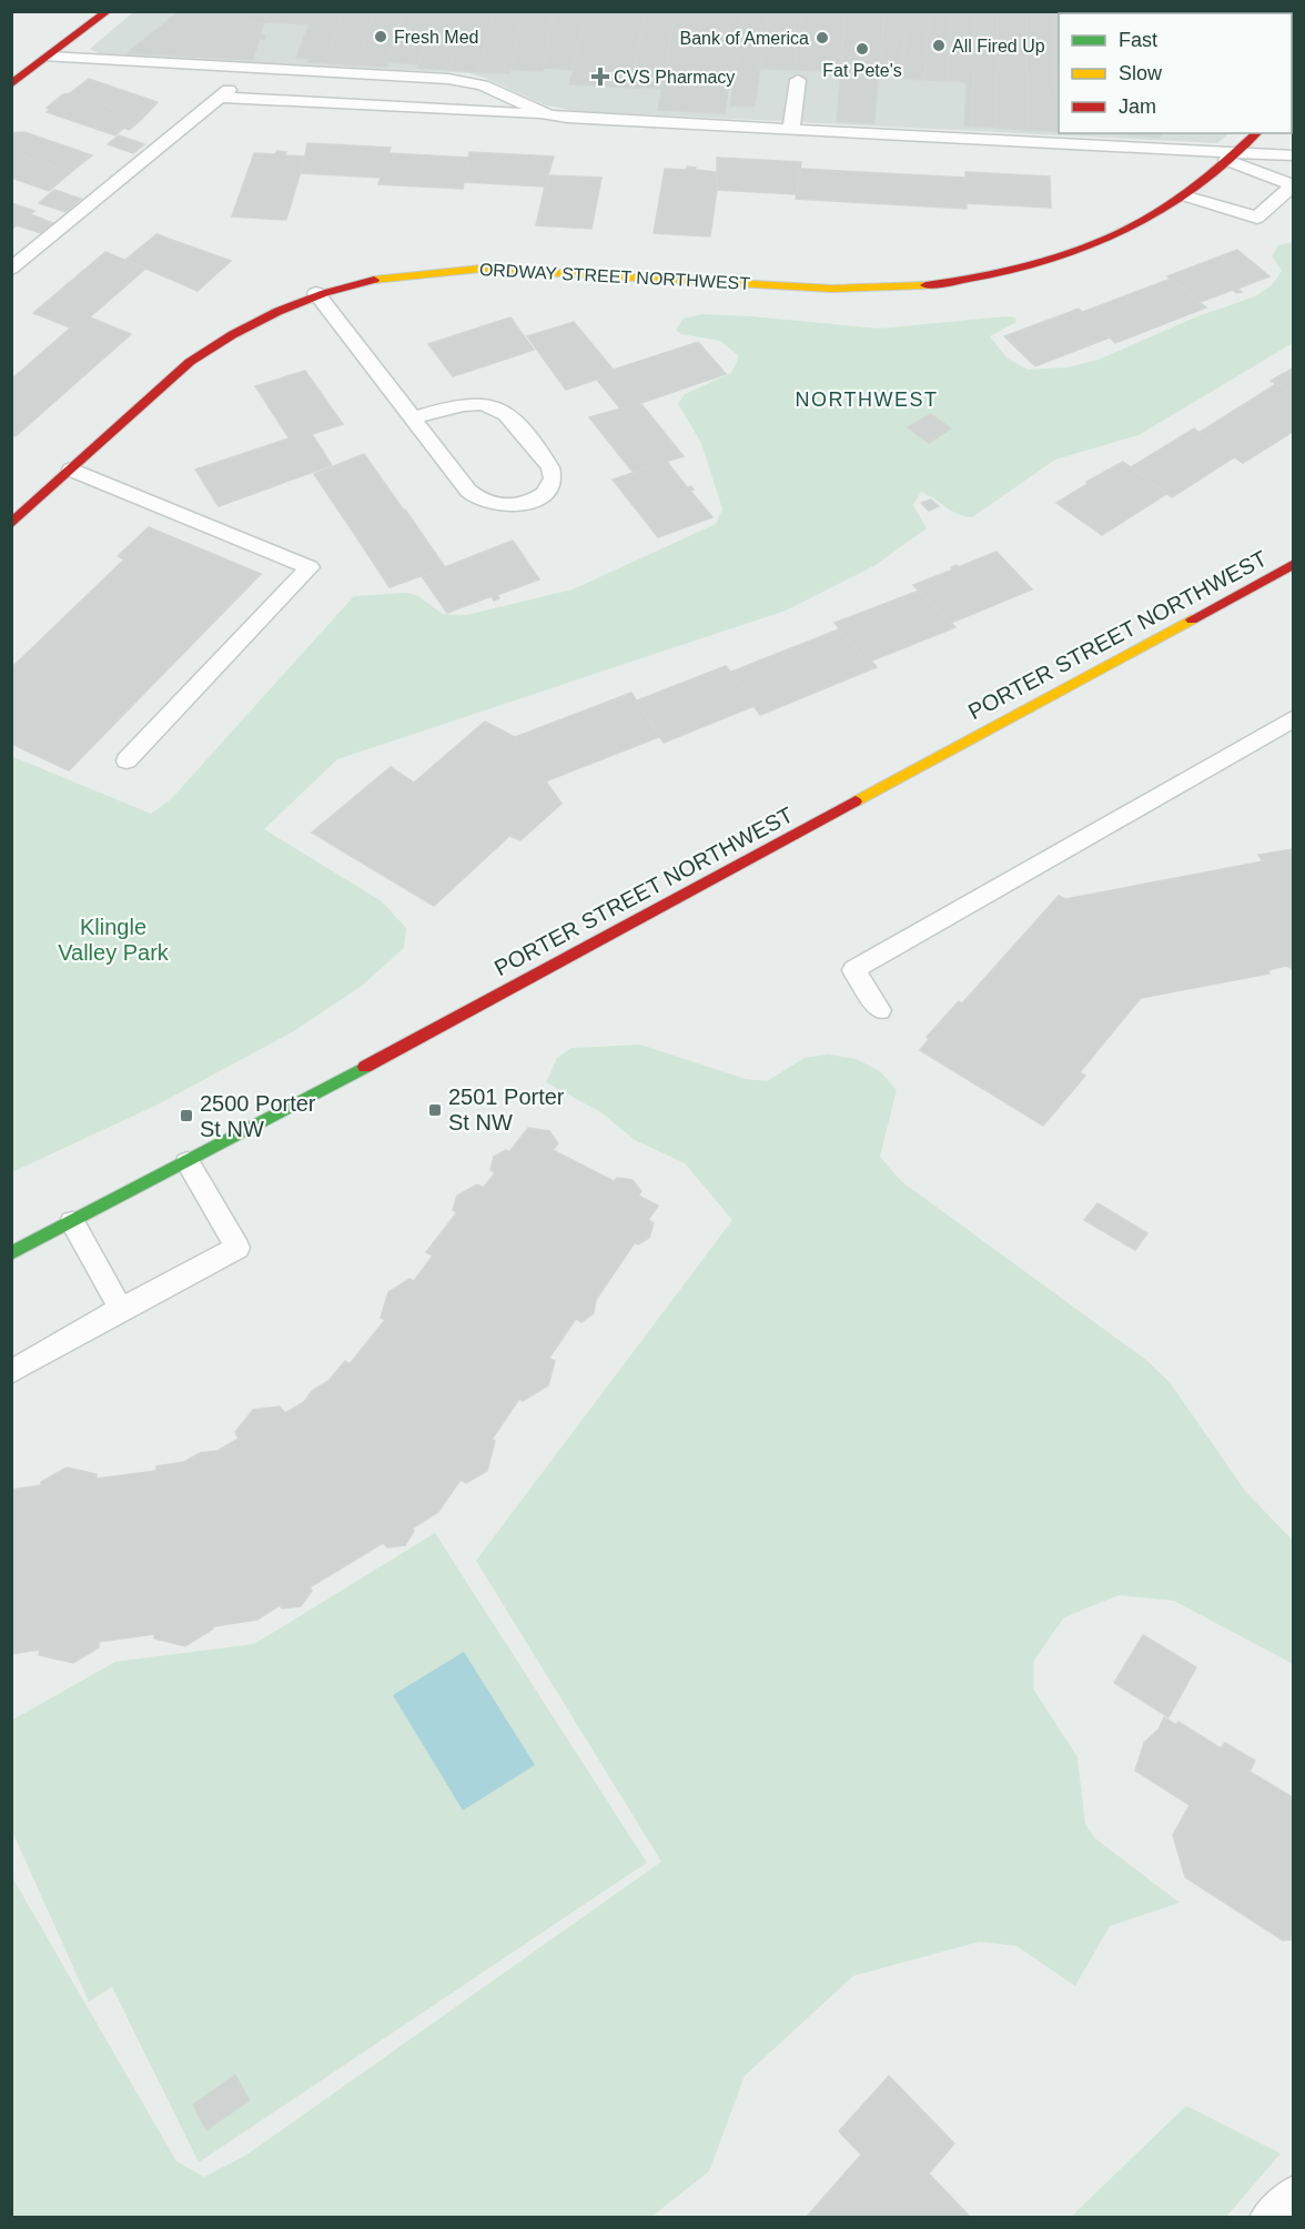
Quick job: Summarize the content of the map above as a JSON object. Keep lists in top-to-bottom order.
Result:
{
  "streets": {
    "street": ["ORDWAY STREET NORTHWEST", "PORTER STREET NORTHWEST"]
  },
  "districts": ["NORTHWEST"],
  "parks": ["Klingle Valley Park"],
  "places": {
    "other": [
      "Fresh Med",
      "Bank of America",
      "All Fired Up",
      "Fat Pete's"
    ],
    "health": ["CVS Pharmacy"],
    "transit": ["2501 Porter St NW", "2500 Porter St NW"]
  },
  "legend": ["Fast", "Slow", "Jam"]
}
